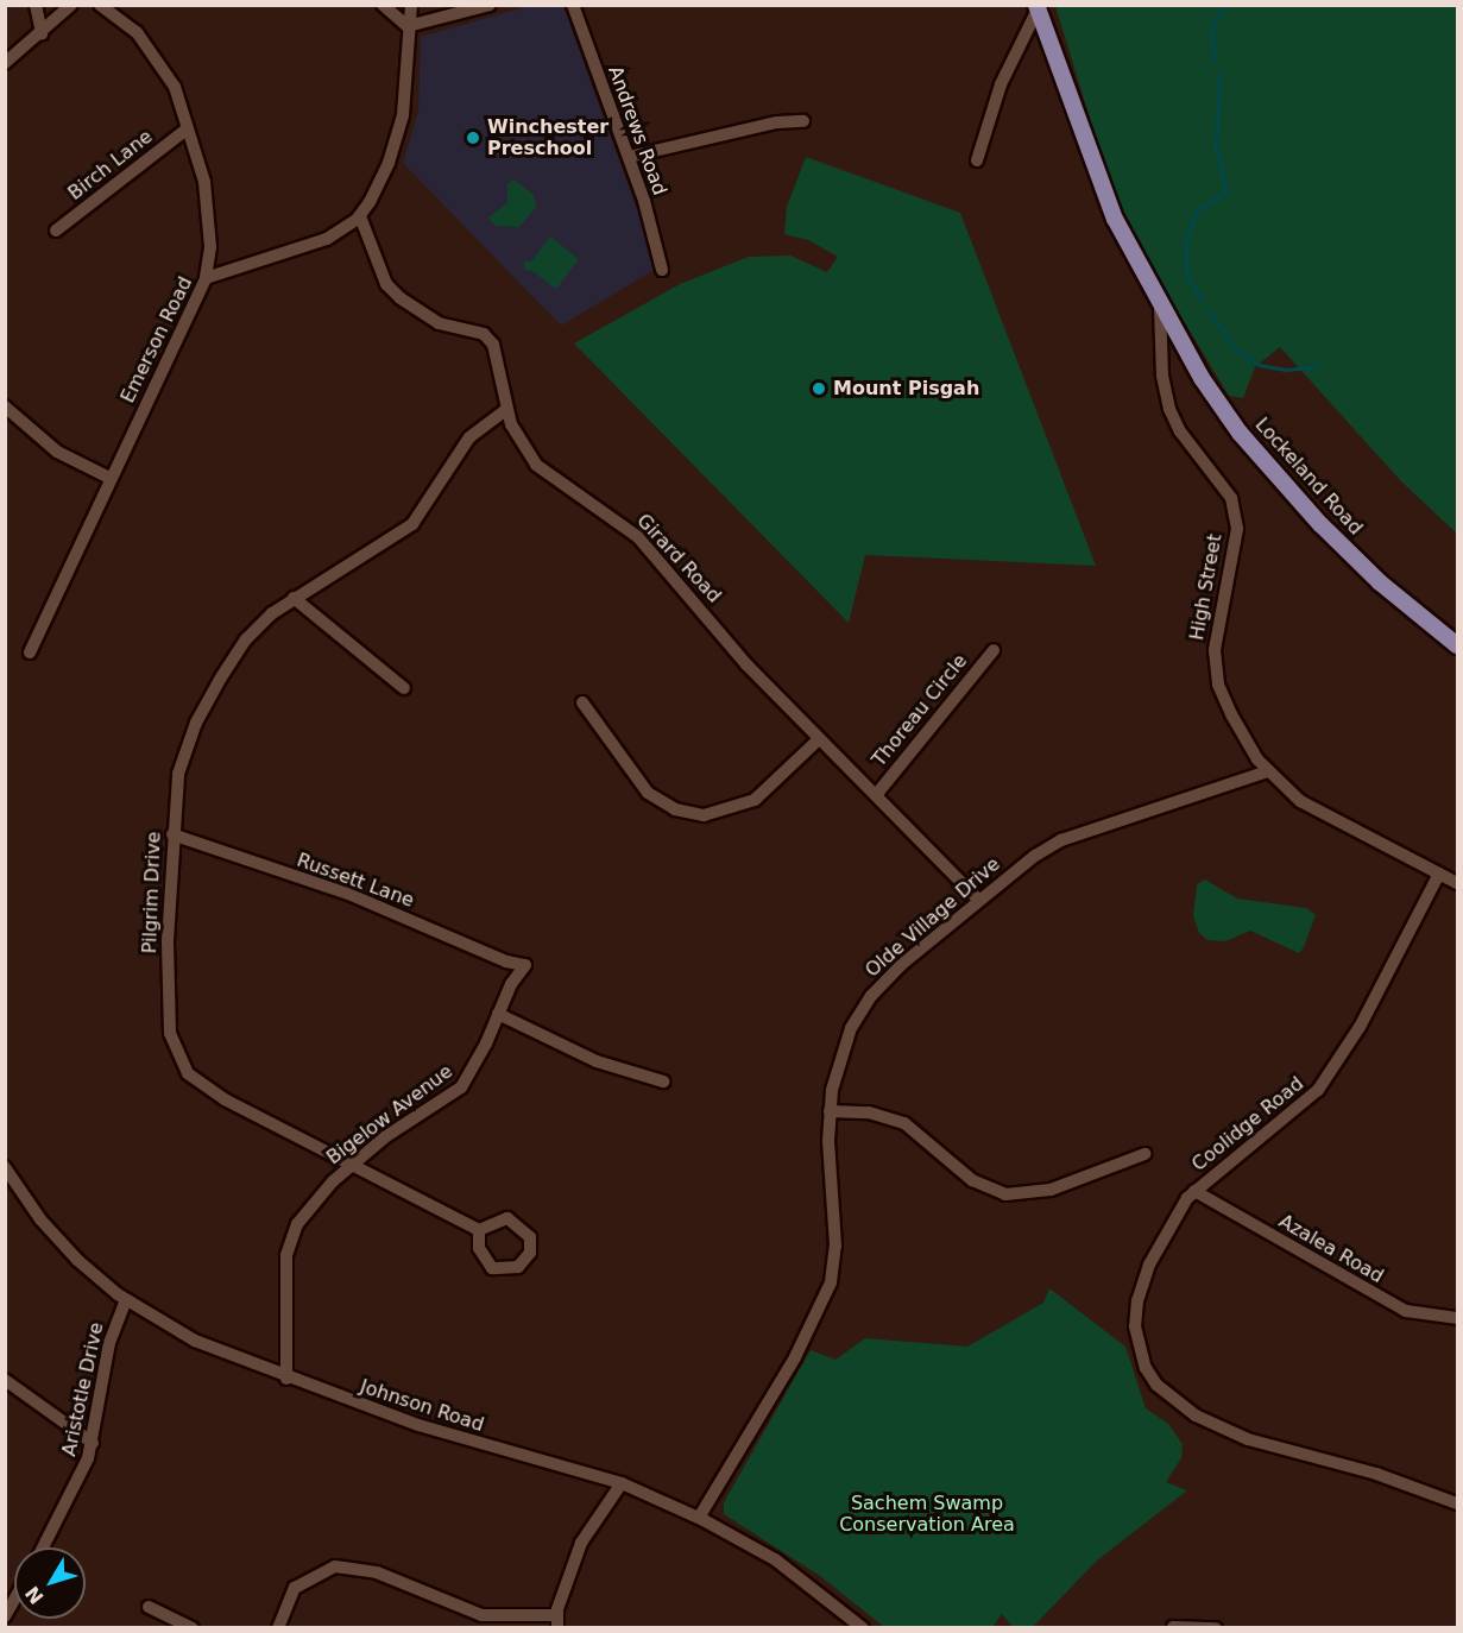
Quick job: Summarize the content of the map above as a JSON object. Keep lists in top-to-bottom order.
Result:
{
  "streets": {
    "main road": ["Lockeland Road", "High Street"],
    "street": [
      "Andrews Road",
      "Birch Lane",
      "Emerson Road",
      "Girard Road",
      "Thoreau Circle",
      "Russett Lane",
      "Pilgrim Drive",
      "Olde Village Drive",
      "Bigelow Avenue",
      "Coolidge Road",
      "Azalea Road",
      "Aristotle Drive",
      "Johnson Road"
    ]
  },
  "crossings": [
    ["Emerson Road", "Girard Road"],
    ["Lockeland Road", "High Street"],
    ["Girard Road", "Thoreau Circle"],
    ["Girard Road", "Pilgrim Drive"],
    ["Girard Road", "Olde Village Drive"],
    ["High Street", "Olde Village Drive"],
    ["High Street", "Coolidge Road"],
    ["Russett Lane", "Pilgrim Drive"],
    ["Russett Lane", "Bigelow Avenue"],
    ["Pilgrim Drive", "Bigelow Avenue"],
    ["Olde Village Drive", "Johnson Road"],
    ["Bigelow Avenue", "Johnson Road"],
    ["Coolidge Road", "Azalea Road"],
    ["Aristotle Drive", "Johnson Road"]
  ],
  "parks": ["Sachem Swamp Conservation Area"],
  "places": ["Winchester Preschool", "Mount Pisgah"],
  "north": "bottom left"
}
